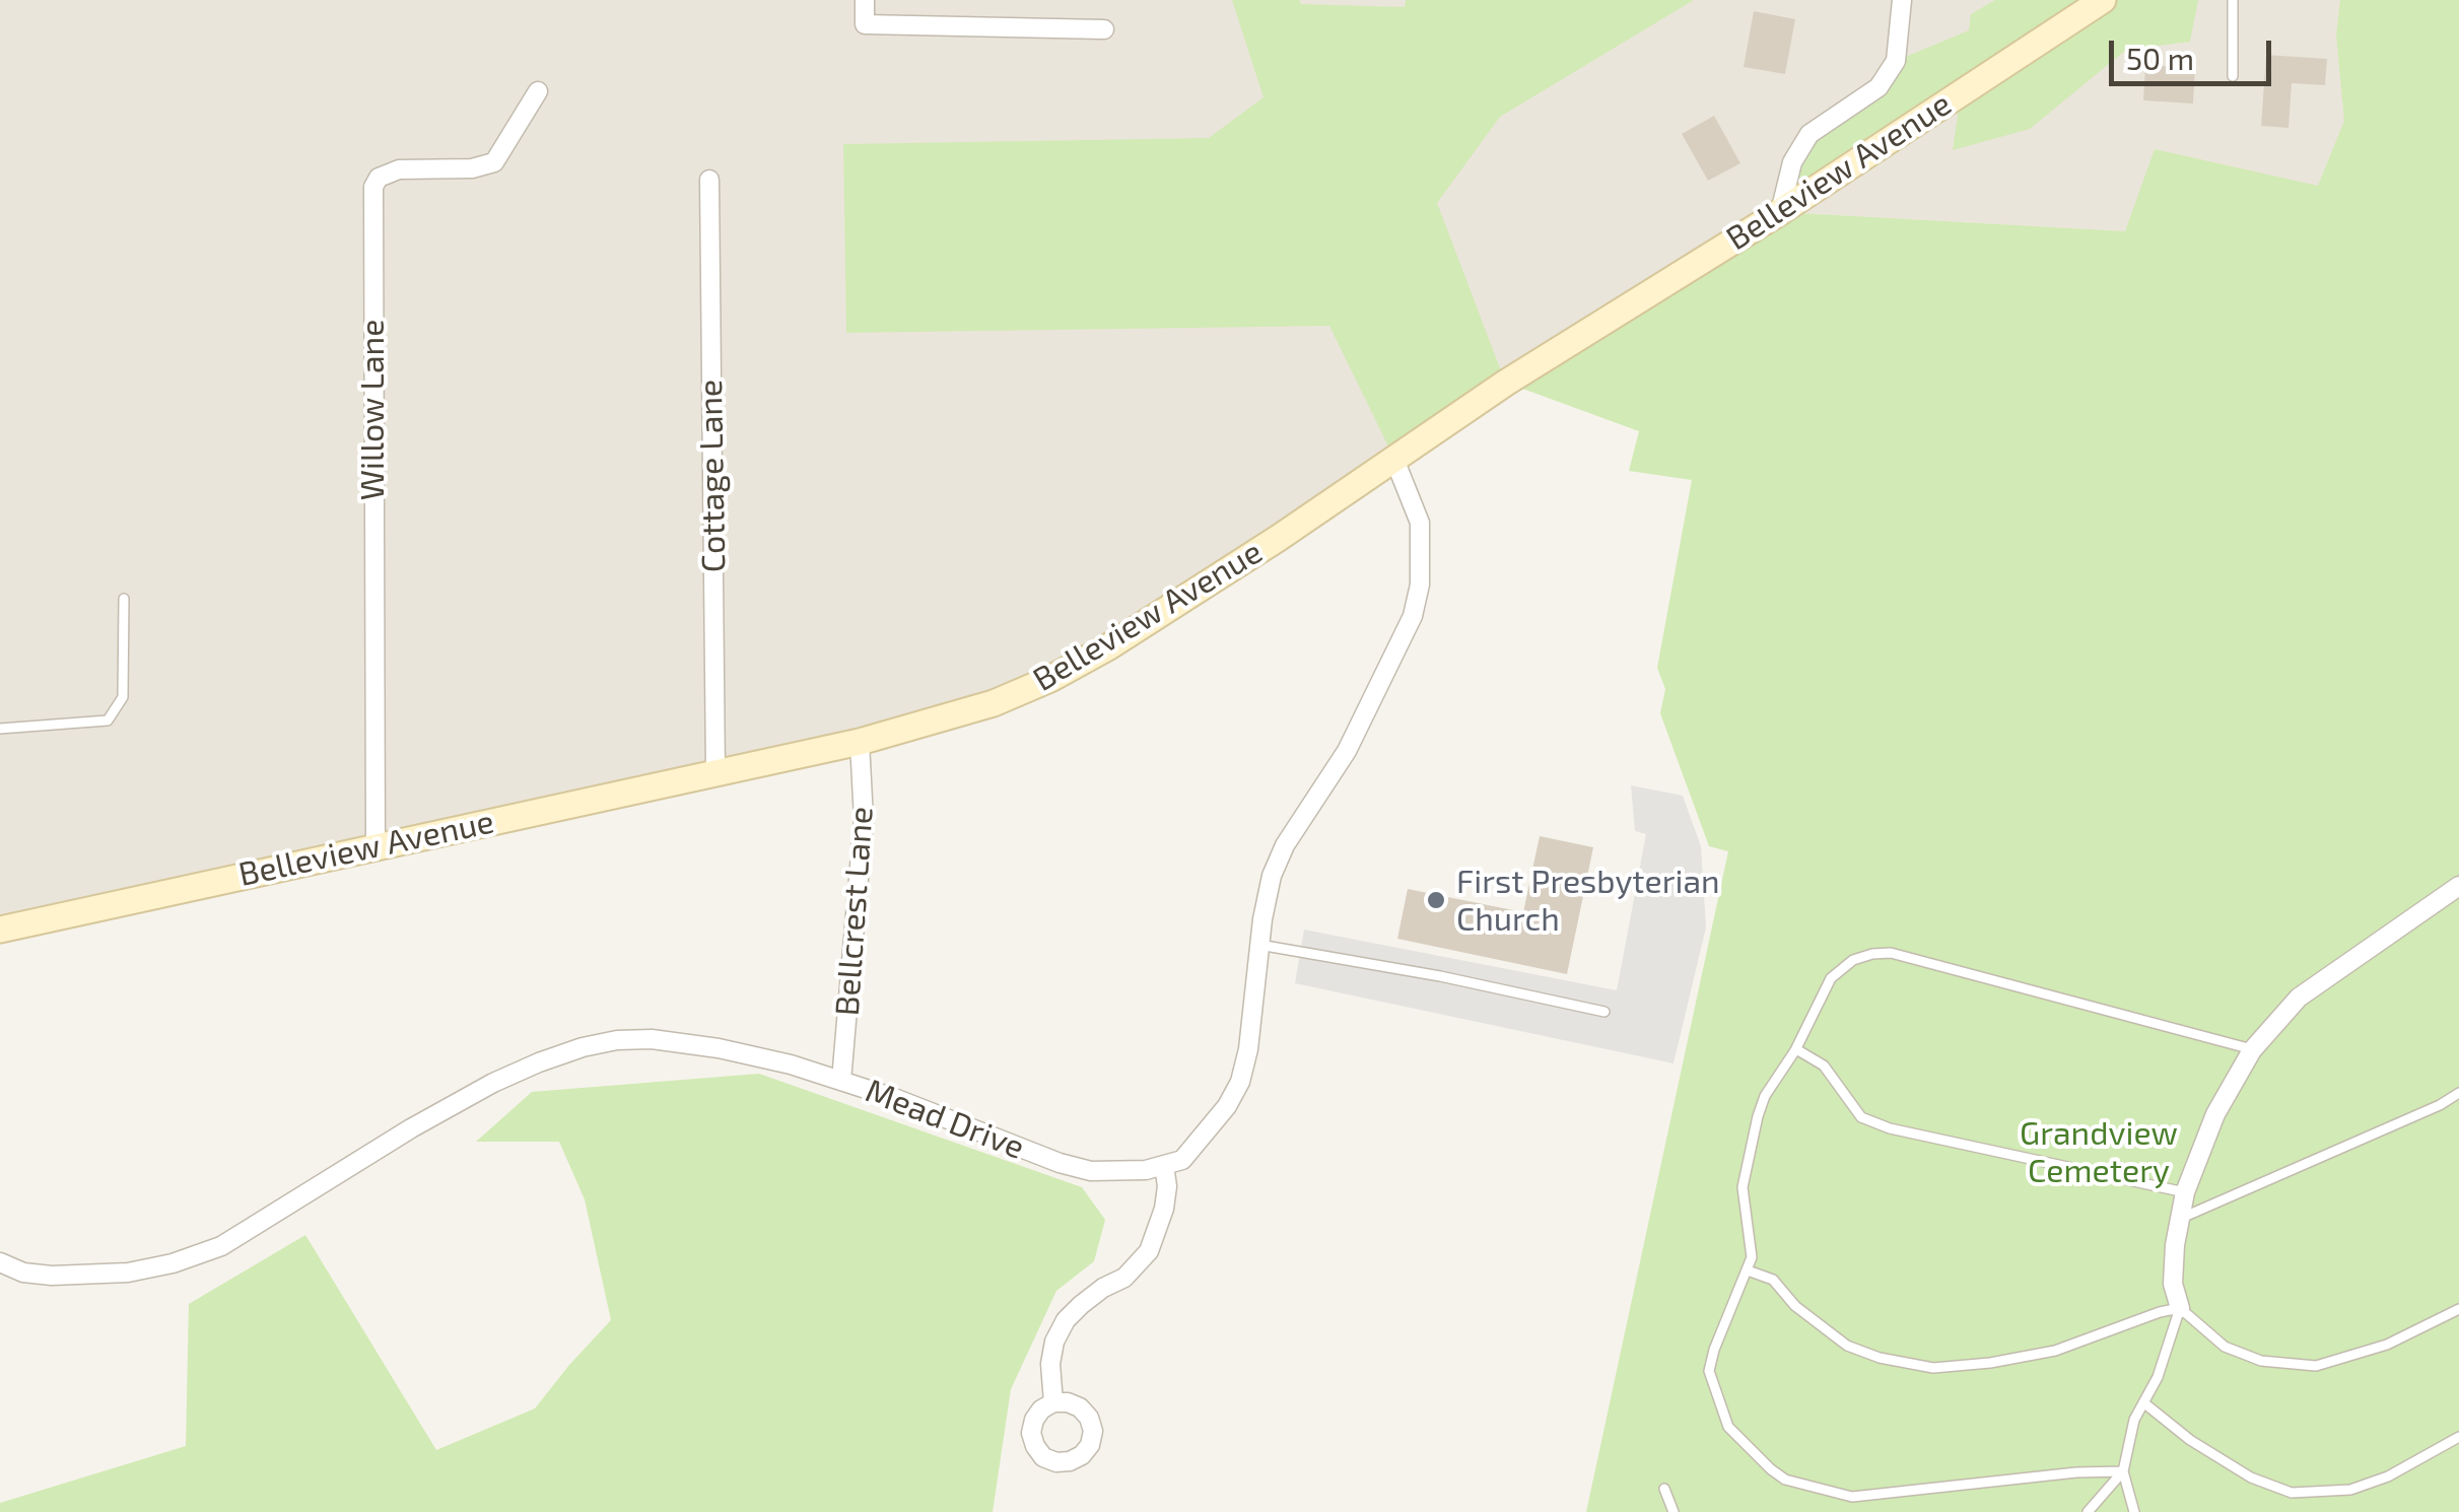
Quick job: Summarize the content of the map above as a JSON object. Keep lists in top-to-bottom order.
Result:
{
  "streets": {
    "street": [
      "Belleview Avenue",
      "Willow Lane",
      "Cottage Lane",
      "Bellcrest Lane",
      "Mead Drive"
    ]
  },
  "crossings": [
    ["Belleview Avenue", "Willow Lane"],
    ["Belleview Avenue", "Cottage Lane"],
    ["Belleview Avenue", "Bellcrest Lane"],
    ["Belleview Avenue", "Mead Drive"],
    ["Bellcrest Lane", "Mead Drive"]
  ],
  "parks": ["Grandview Cemetery"],
  "places": ["First Presbyterian Church"],
  "scale_bar": "50 m"
}
